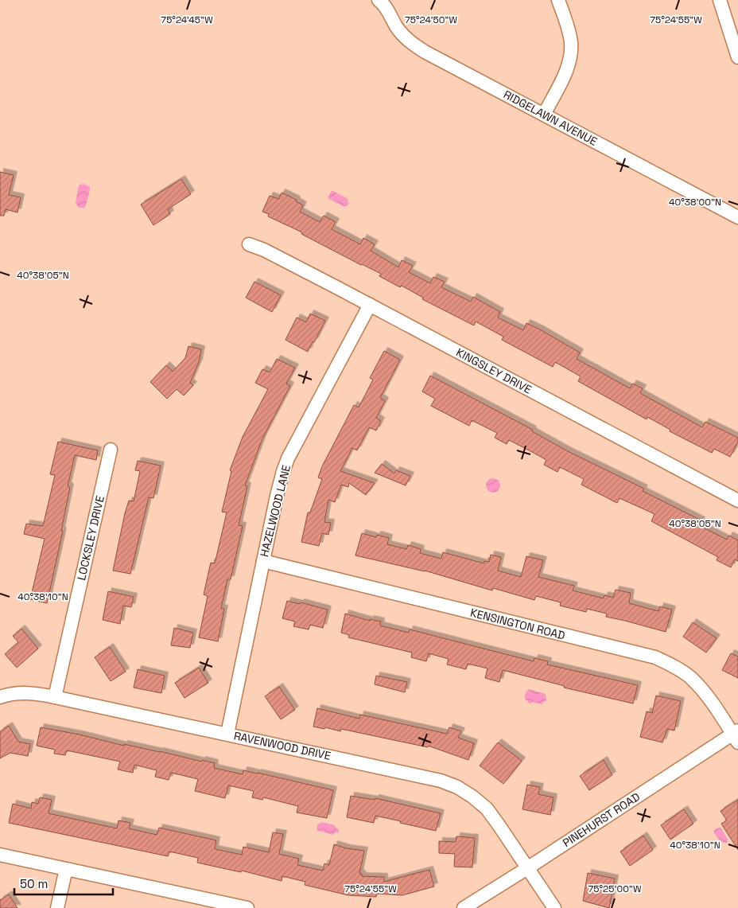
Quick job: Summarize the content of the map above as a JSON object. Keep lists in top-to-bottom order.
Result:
{
  "streets": {
    "street": [
      "RIDGELAWN AVENUE",
      "KINGSLEY DRIVE",
      "HAZELWOOD LANE",
      "LOCKSLEY DRIVE",
      "KENSINGTON ROAD",
      "RAVENWOOD DRIVE",
      "PINEHURST ROAD"
    ]
  },
  "crossings": [
    ["KINGSLEY DRIVE", "HAZELWOOD LANE"],
    ["HAZELWOOD LANE", "KENSINGTON ROAD"],
    ["HAZELWOOD LANE", "RAVENWOOD DRIVE"],
    ["LOCKSLEY DRIVE", "RAVENWOOD DRIVE"],
    ["KENSINGTON ROAD", "PINEHURST ROAD"],
    ["RAVENWOOD DRIVE", "PINEHURST ROAD"]
  ],
  "scale_bar": "50 m",
  "coordinates": [
    "75°24'50\"W",
    "75°24'45\"W",
    "75°24'55\"W",
    "40°38'00\"N",
    "40°38'05\"N",
    "40°38'10\"N",
    "75°25'00\"W"
  ]
}
